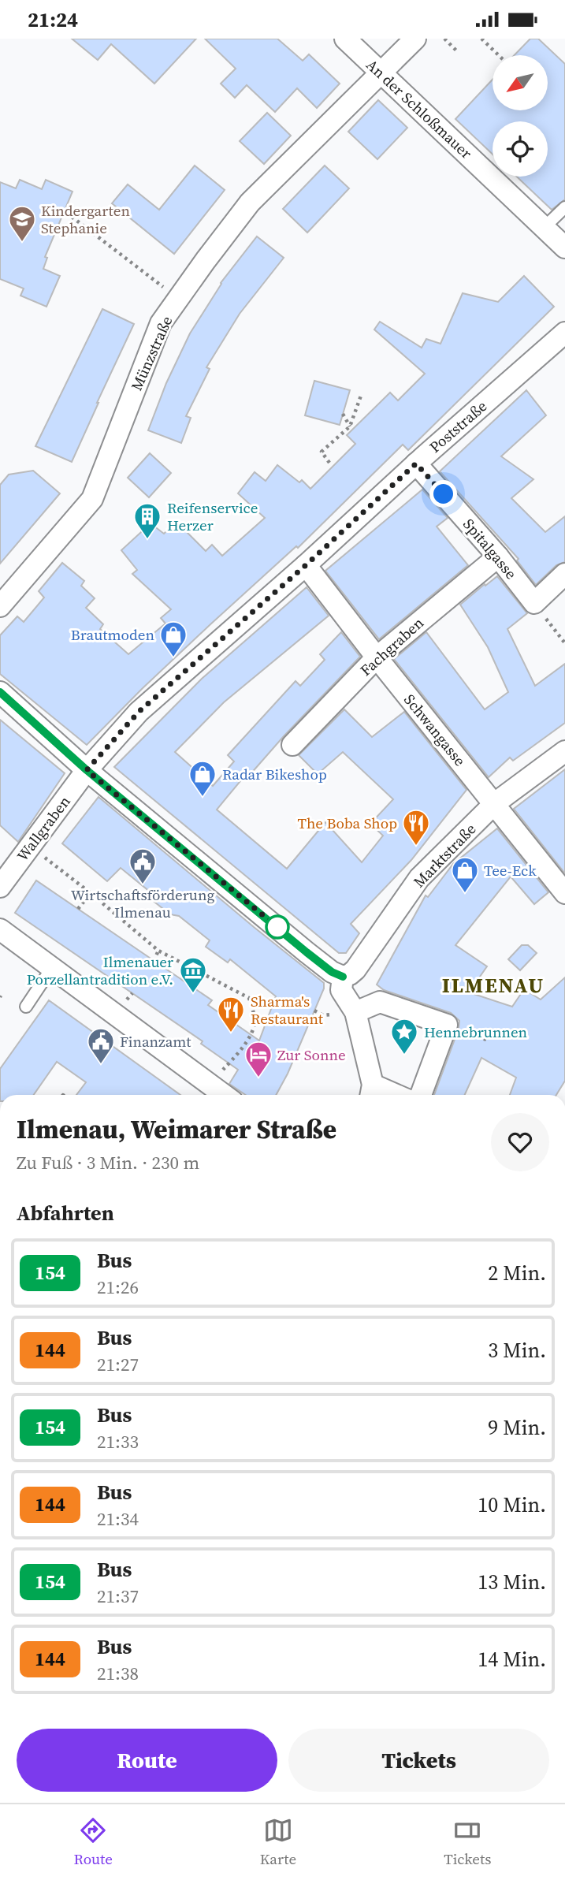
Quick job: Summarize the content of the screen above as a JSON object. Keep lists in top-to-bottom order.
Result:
{
  "streets": {
    "street": [
      "An der Schloßmauer",
      "Münzstraße",
      "Poststraße",
      "Spitalgasse",
      "Fachgraben",
      "Schwangasse",
      "Wallgraben",
      "Marktstraße"
    ]
  },
  "crossings": [
    ["An der Schloßmauer", "Münzstraße"],
    ["Poststraße", "Spitalgasse"],
    ["Poststraße", "Schwangasse"],
    ["Poststraße", "Wallgraben"],
    ["Spitalgasse", "Fachgraben"],
    ["Fachgraben", "Schwangasse"],
    ["Schwangasse", "Marktstraße"]
  ],
  "districts": ["ILMENAU"],
  "places": {
    "school or university": ["Kindergarten Stephanie"],
    "building": ["Reifenservice Herzer"],
    "shop": ["Brautmoden", "Radar Bikeshop", "Tee-Eck"],
    "restaurant": ["The Boba Shop", "Sharma's Restaurant"],
    "public building": ["Wirtschaftsförderung Ilmenau", "Finanzamt"],
    "museum": ["Ilmenauer Porzellantradition e.V."],
    "place": ["Hennebrunnen"],
    "hotel": ["Zur Sonne"]
  },
  "lines": ["bus line 154"],
  "north": "bottom left",
  "page": {
    "status": "21:24",
    "heading": [
      ["Ilmenau, Weimarer Straße", "Zu Fuß · 3 Min. · 230 m"],
      "Abfahrten"
    ],
    "list": [
      {
        "mark": "154",
        "name": "Bus",
        "note": "21:26",
        "value": "2 Min."
      },
      {
        "mark": "144",
        "name": "Bus",
        "note": "21:27",
        "value": "3 Min."
      },
      {
        "mark": "154",
        "name": "Bus",
        "note": "21:33",
        "value": "9 Min."
      },
      {
        "mark": "144",
        "name": "Bus",
        "note": "21:34",
        "value": "10 Min."
      },
      {
        "mark": "154",
        "name": "Bus",
        "note": "21:37",
        "value": "13 Min."
      },
      {
        "mark": "144",
        "name": "Bus",
        "note": "21:38",
        "value": "14 Min."
      }
    ],
    "buttons": ["Route", "Tickets"],
    "tabs": ["Route", "Karte", "Tickets"]
  }
}
